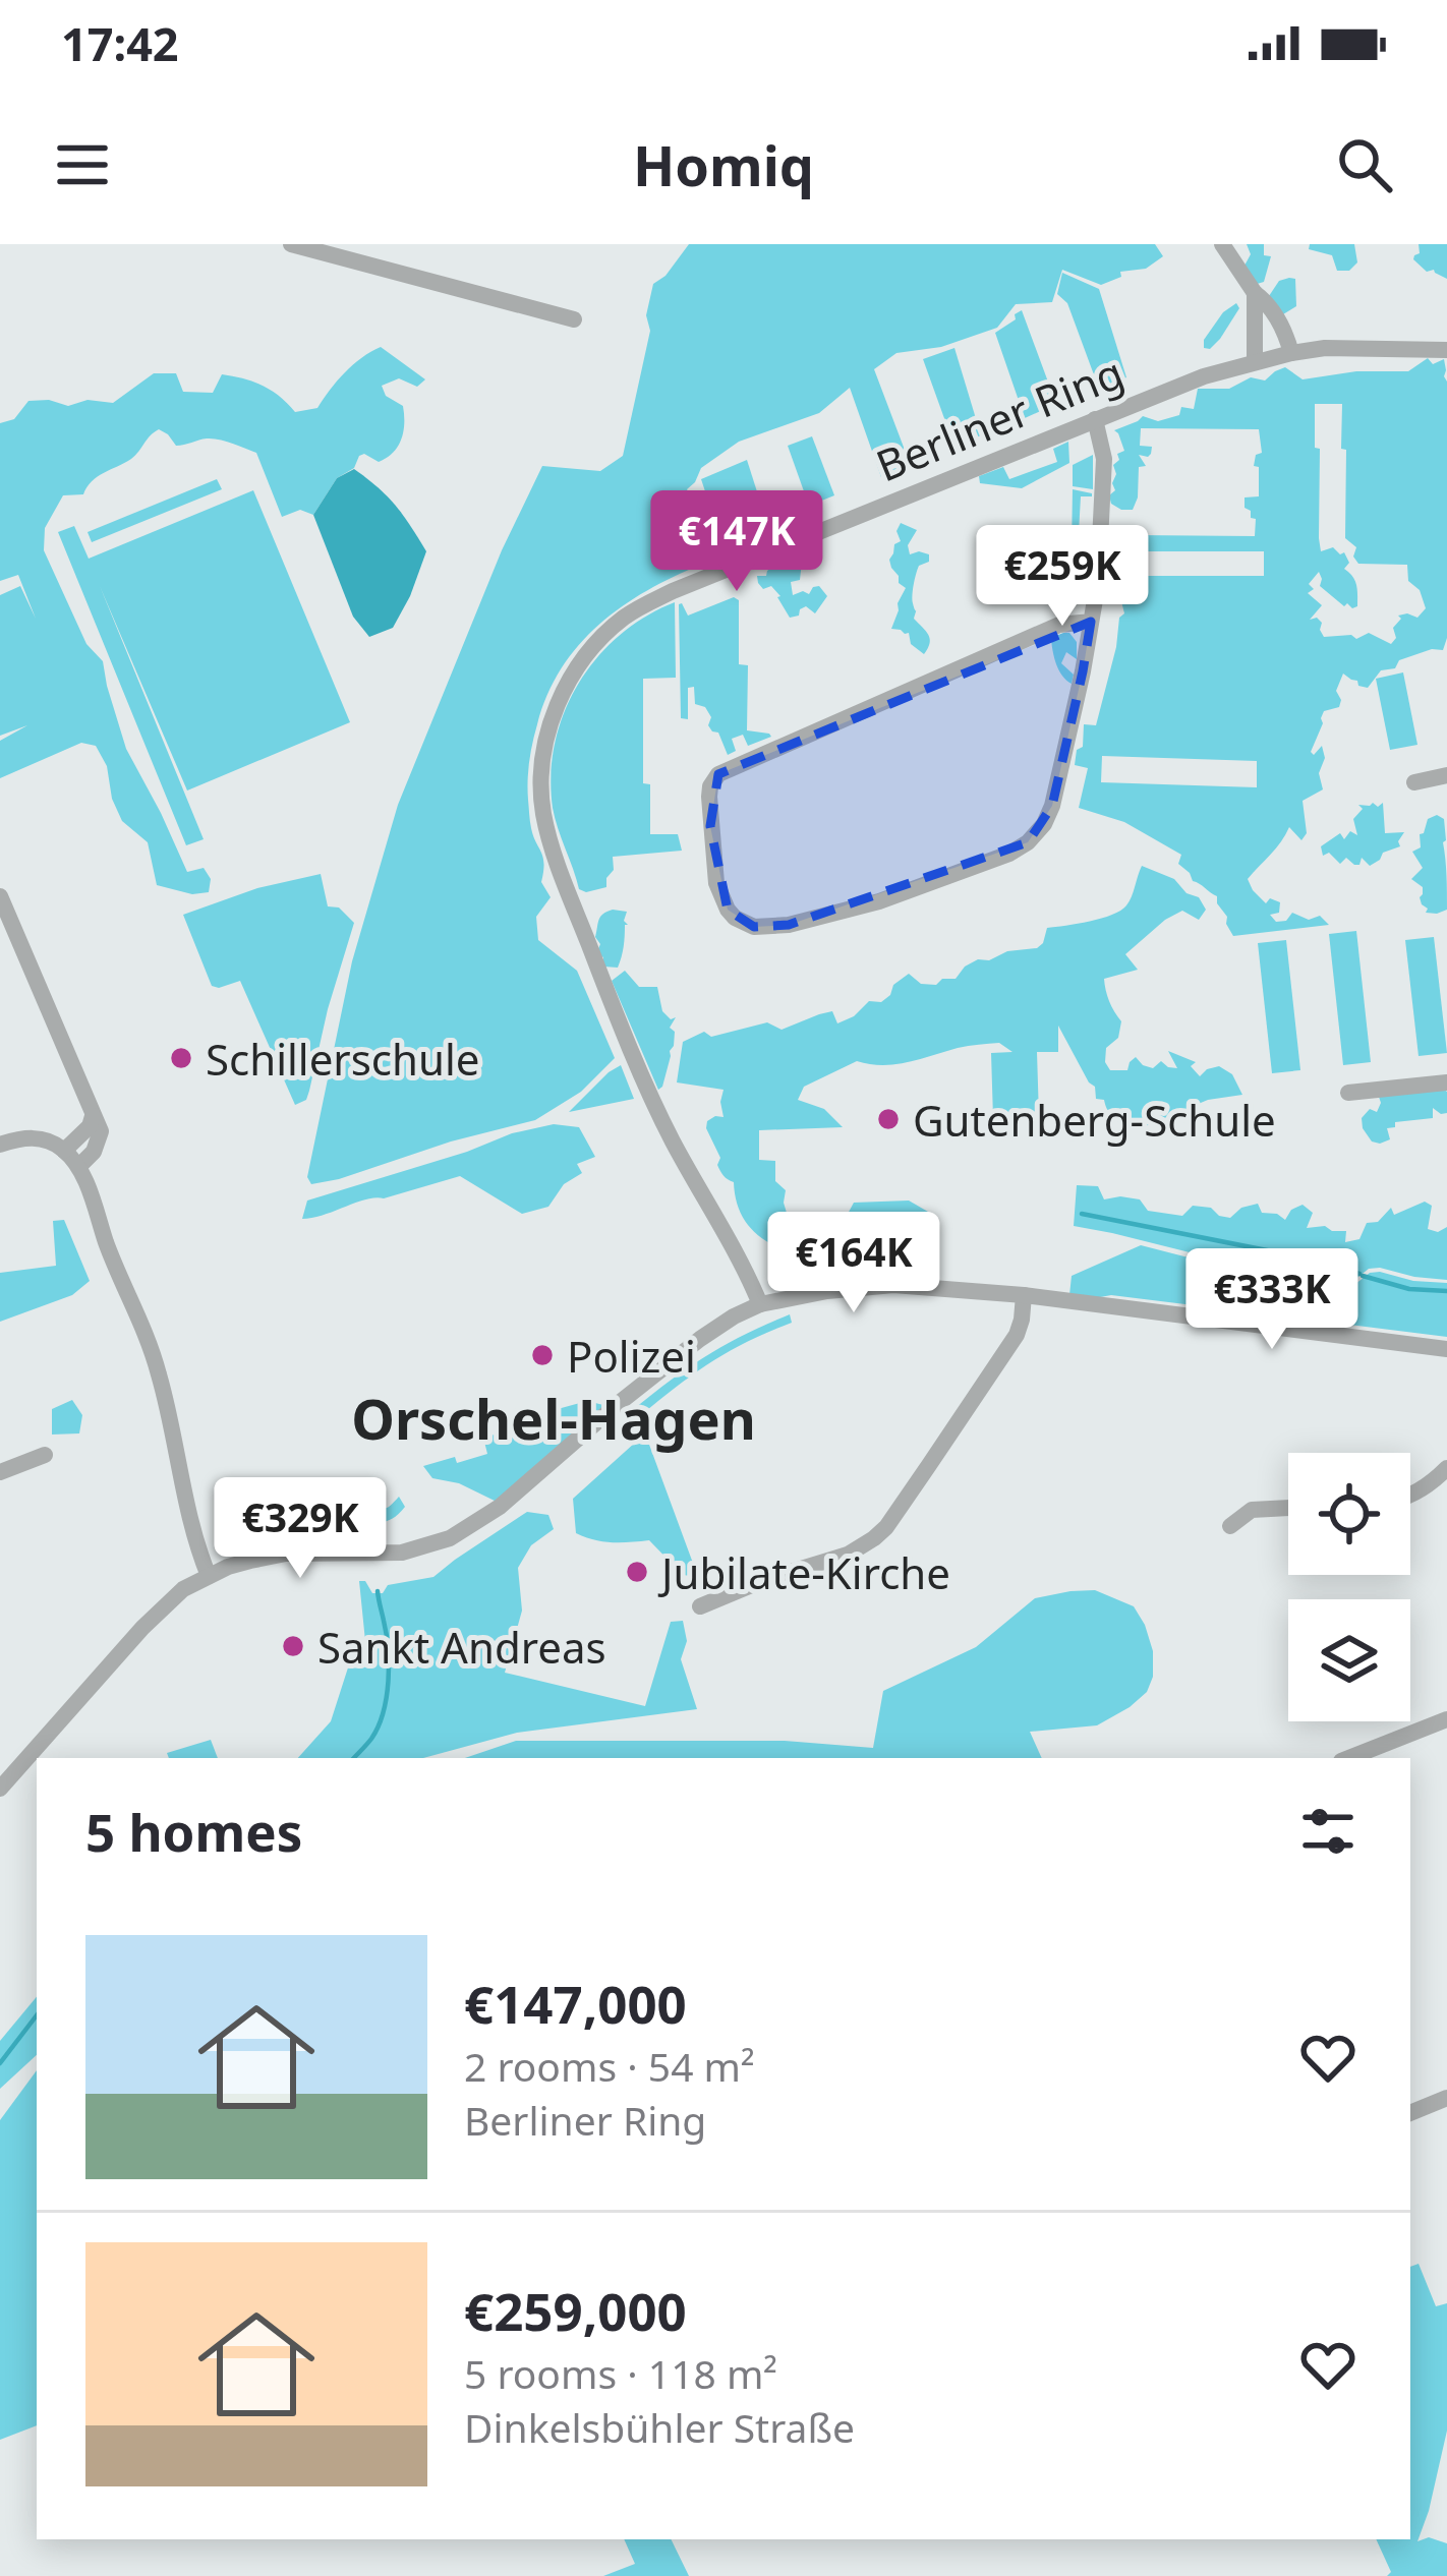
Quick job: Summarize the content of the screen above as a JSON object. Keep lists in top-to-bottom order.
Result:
{
  "streets": {
    "street": ["Berliner Ring"]
  },
  "districts": ["Orschel-Hagen"],
  "places": [
    "Schillerschule",
    "Gutenberg-Schule",
    "Polizei",
    "Jubilate-Kirche",
    "Sankt Andreas"
  ],
  "page": {
    "status": "17:42",
    "header": "Homiq",
    "price": [
      "€147K",
      "€259K",
      "€164K",
      "€333K",
      "€329K"
    ],
    "heading": "5 homes",
    "list": [
      {
        "name": "€147,000",
        "note": "2 rooms · 54 m² · Berliner Ring"
      },
      {
        "name": "€259,000",
        "note": "5 rooms · 118 m² · Dinkelsbühler Straße"
      }
    ]
  }
}
